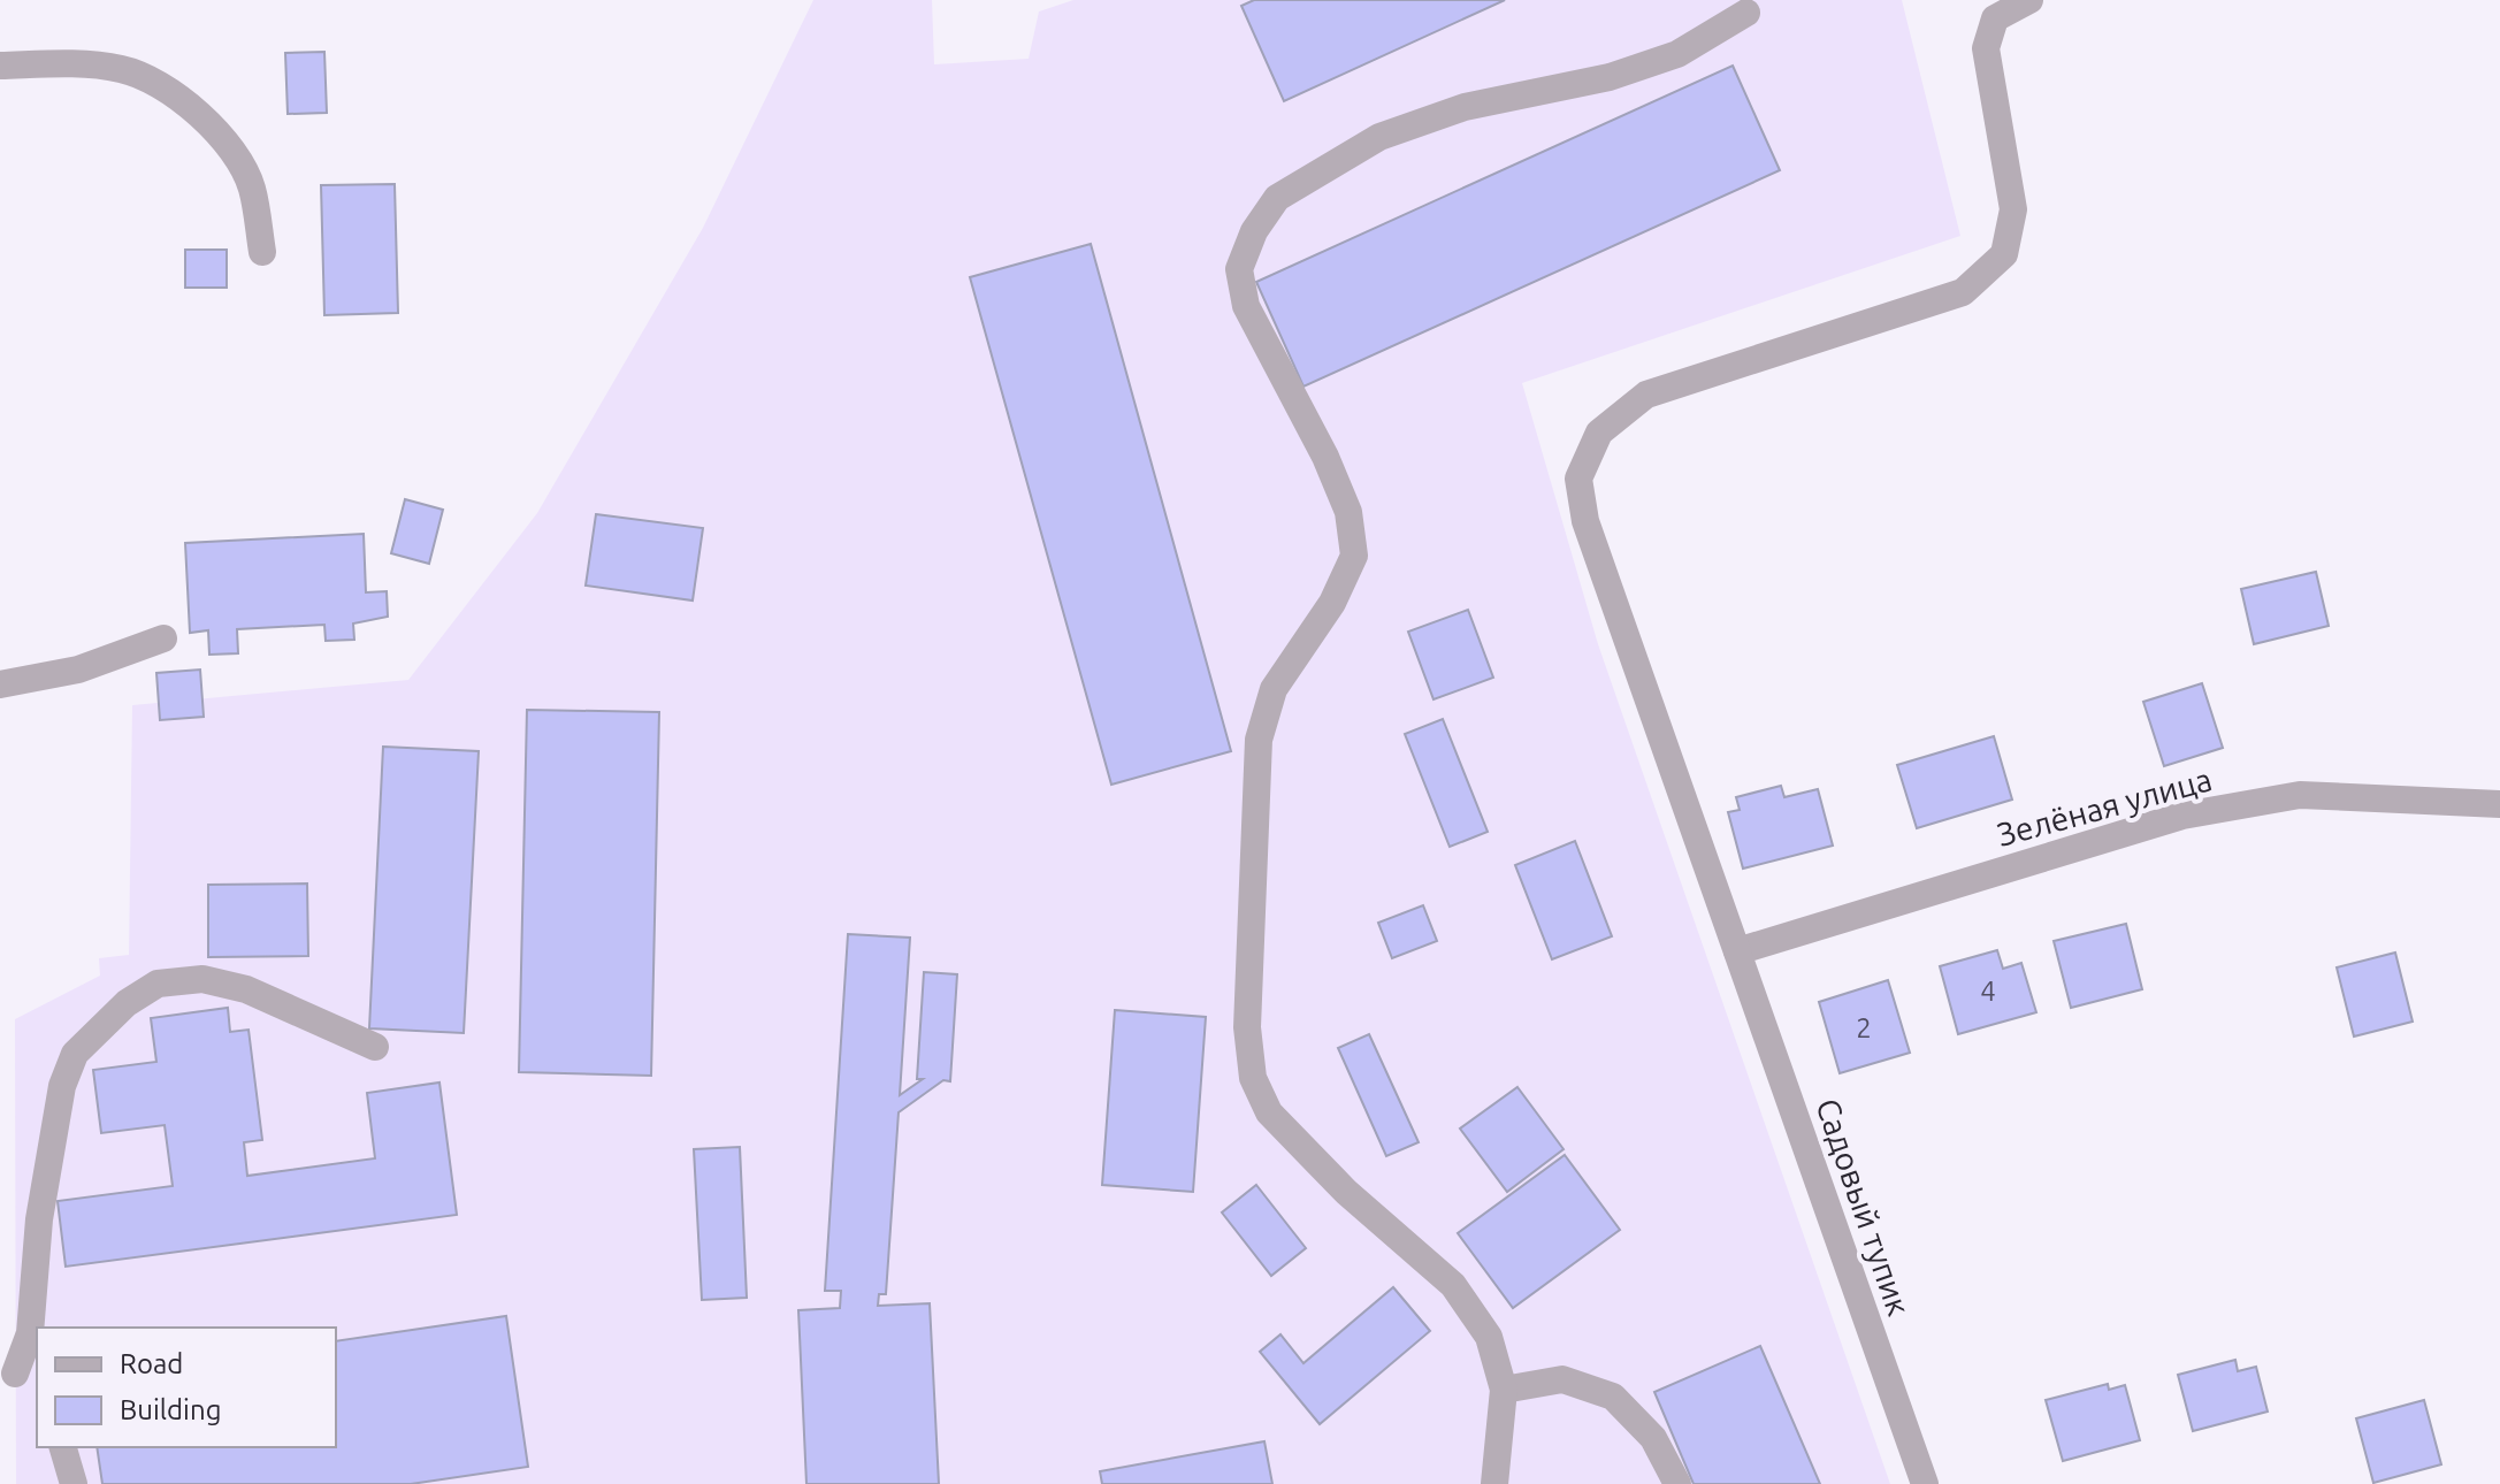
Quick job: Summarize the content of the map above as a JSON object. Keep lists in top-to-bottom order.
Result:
{
  "streets": {
    "street": ["Зелёная улица", "Садовый тупик"]
  },
  "crossings": [
    ["Зелёная улица", "Садовый тупик"]
  ],
  "house_numbers": ["4", "2"],
  "legend": ["Road", "Building"]
}
